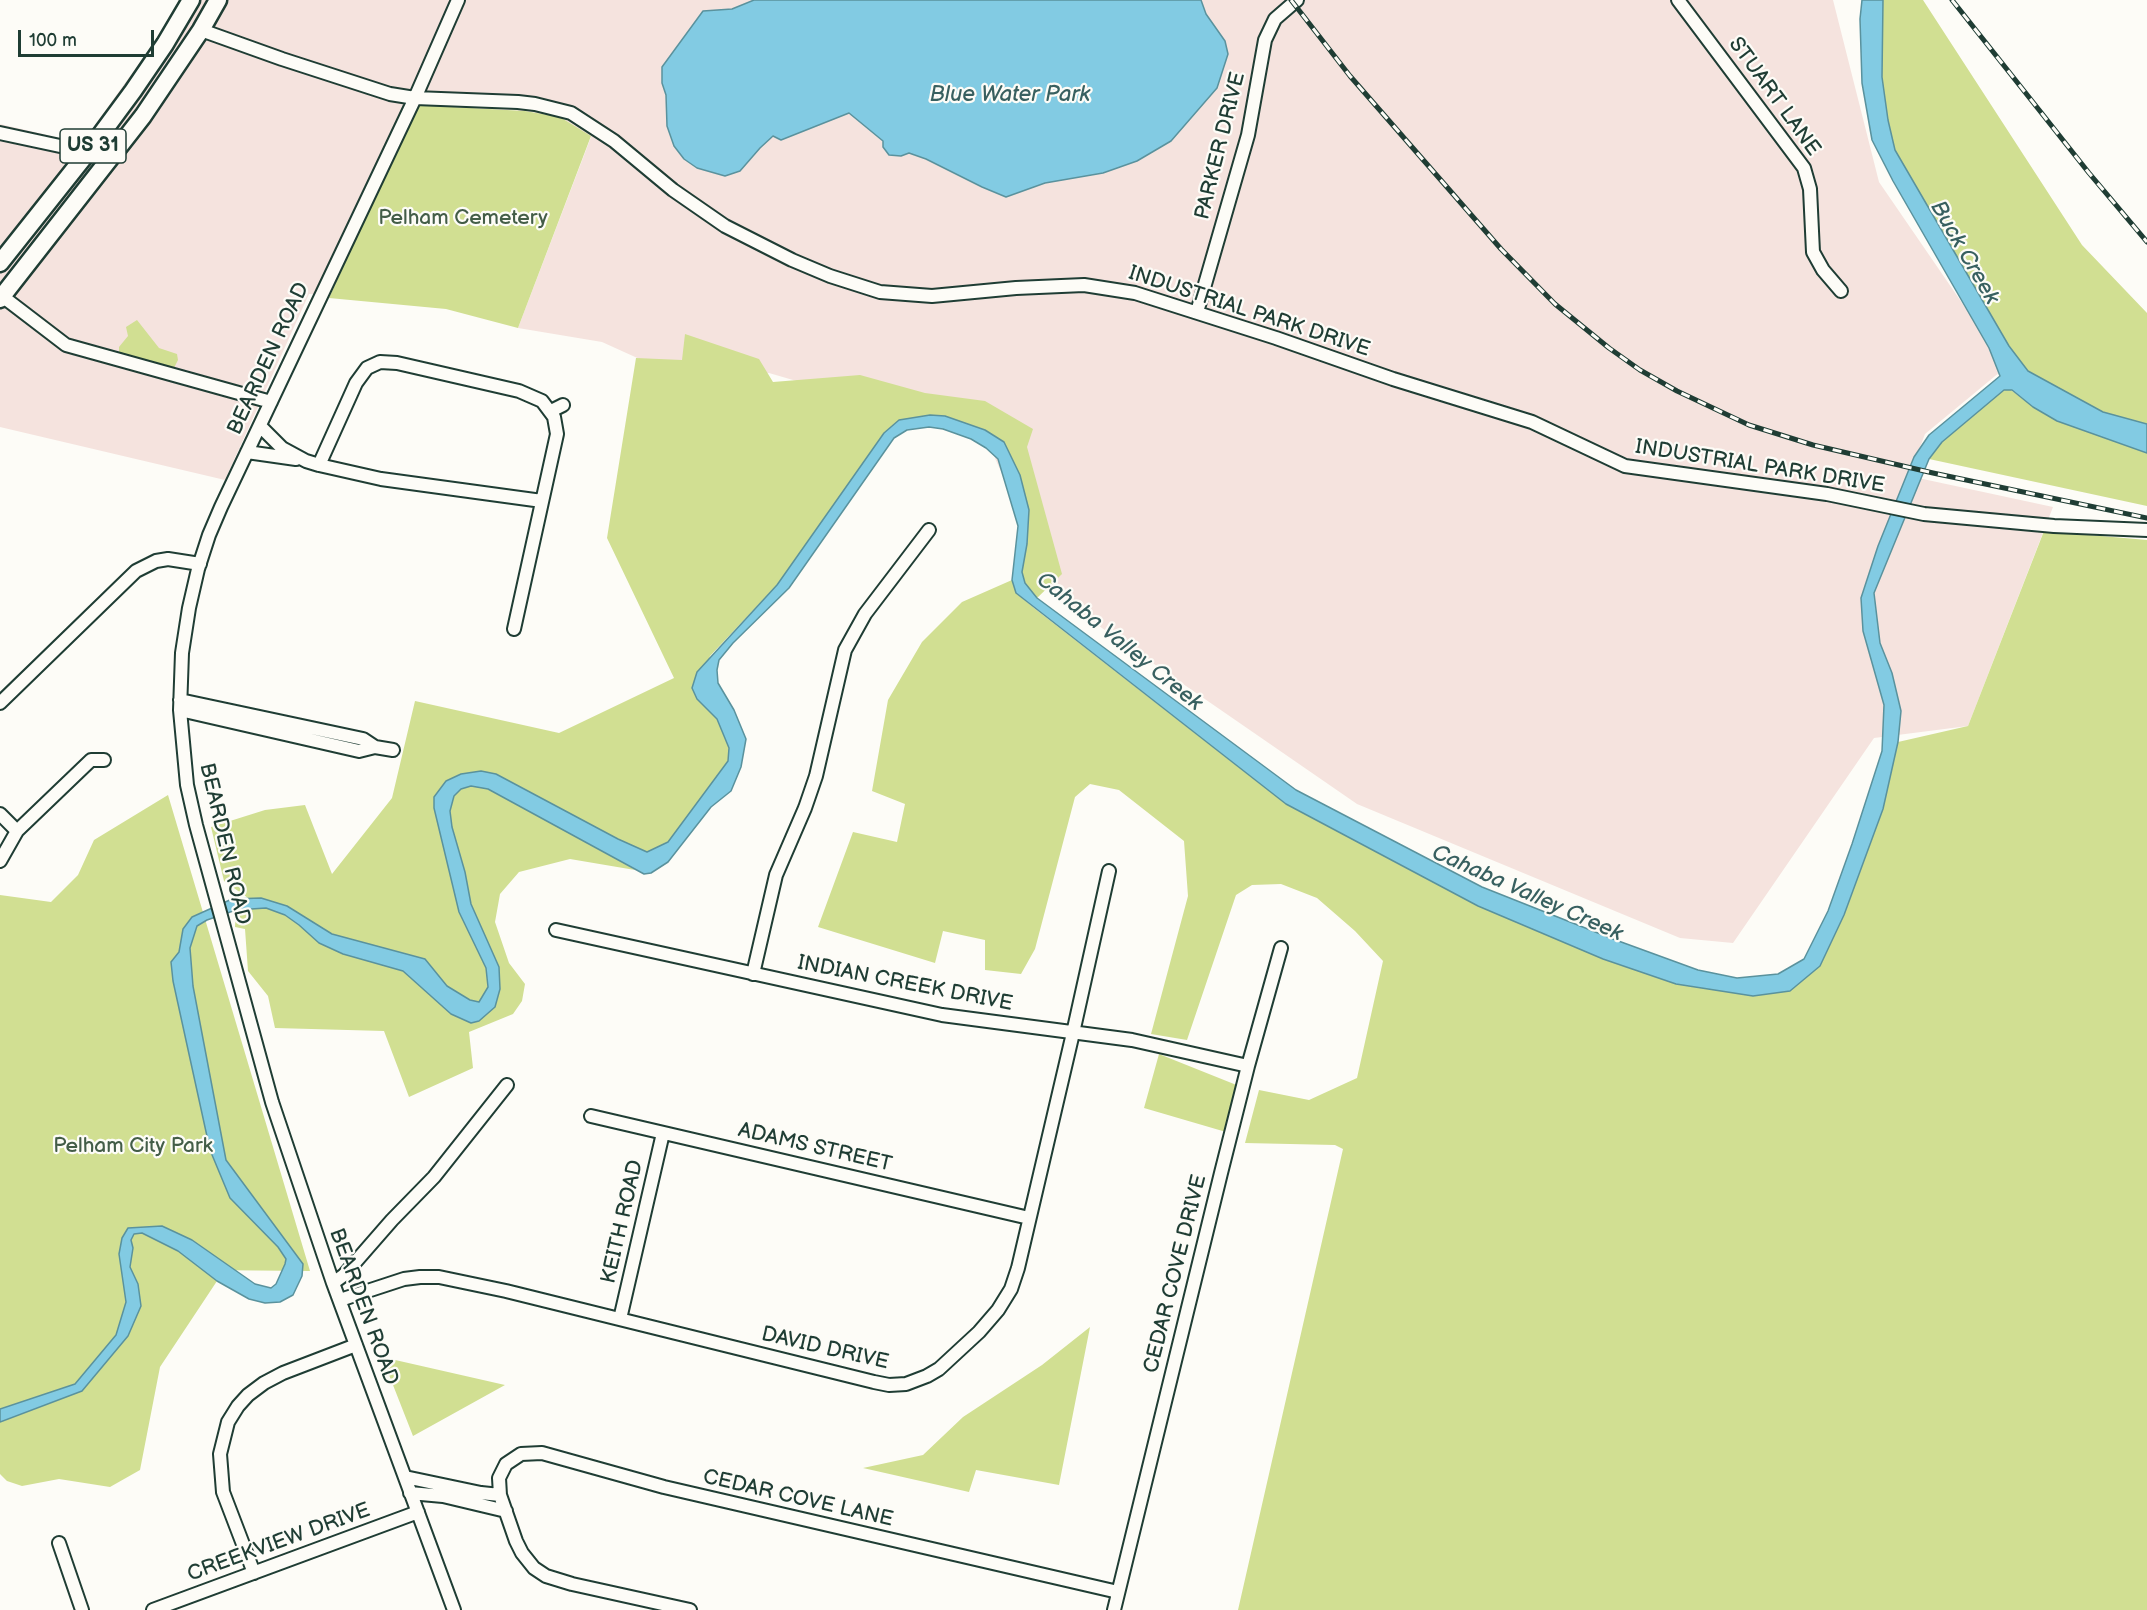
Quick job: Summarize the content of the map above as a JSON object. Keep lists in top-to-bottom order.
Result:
{
  "streets": {
    "main road": ["US 31"],
    "street": [
      "STUART LANE",
      "PARKER DRIVE",
      "INDUSTRIAL PARK DRIVE",
      "BEARDEN ROAD",
      "INDIAN CREEK DRIVE",
      "ADAMS STREET",
      "KEITH ROAD",
      "CEDAR COVE DRIVE",
      "DAVID DRIVE",
      "CEDAR COVE LANE",
      "CREEKVIEW DRIVE"
    ]
  },
  "crossings": [
    ["US 31", "INDUSTRIAL PARK DRIVE"],
    ["PARKER DRIVE", "INDUSTRIAL PARK DRIVE"],
    ["INDUSTRIAL PARK DRIVE", "BEARDEN ROAD"],
    ["BEARDEN ROAD", "DAVID DRIVE"],
    ["BEARDEN ROAD", "CREEKVIEW DRIVE"],
    ["INDIAN CREEK DRIVE", "CEDAR COVE DRIVE"],
    ["INDIAN CREEK DRIVE", "DAVID DRIVE"],
    ["ADAMS STREET", "KEITH ROAD"],
    ["ADAMS STREET", "DAVID DRIVE"],
    ["KEITH ROAD", "DAVID DRIVE"],
    ["CEDAR COVE DRIVE", "CEDAR COVE LANE"]
  ],
  "water": ["Blue Water Park", "Buck Creek", "Cahaba Valley Creek"],
  "parks": ["Pelham Cemetery", "Pelham City Park"],
  "scale_bar": "100 m"
}
